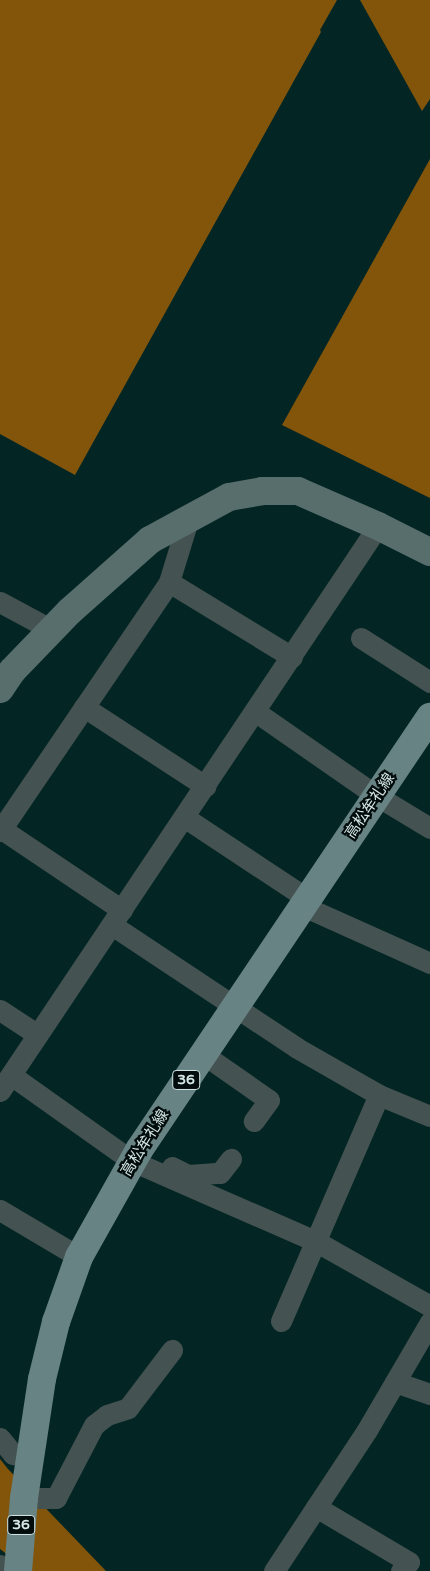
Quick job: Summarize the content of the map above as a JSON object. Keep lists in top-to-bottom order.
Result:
{
  "streets": {
    "main road": ["高松牟礼線", "36"]
  }
}
